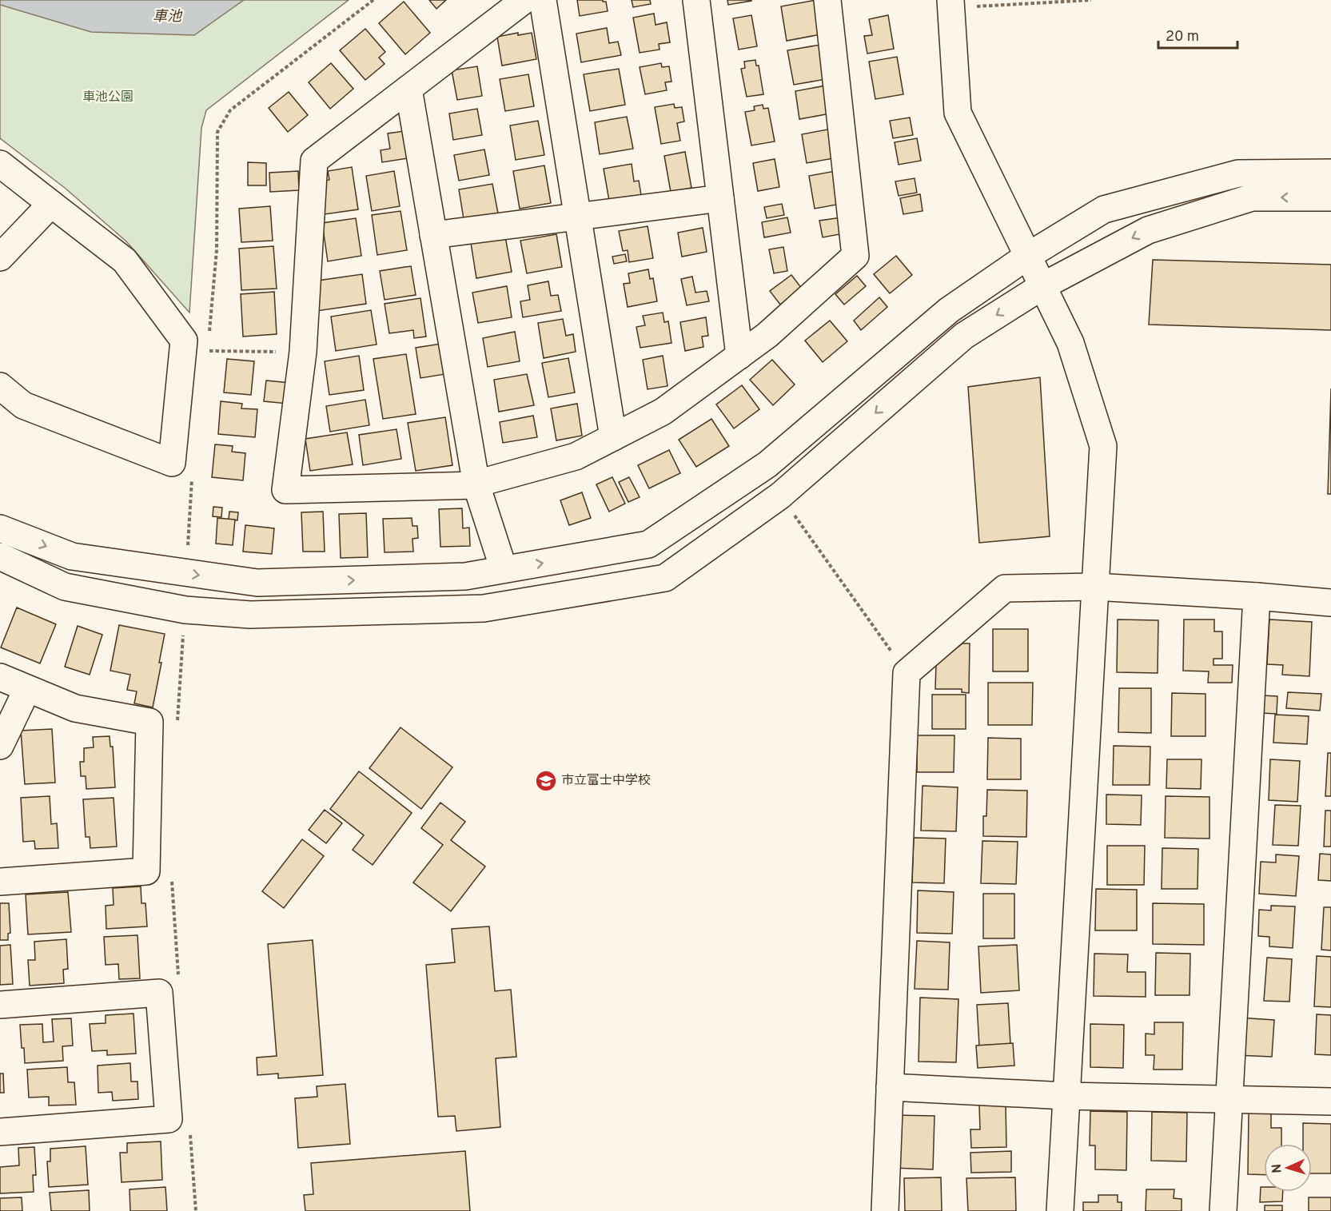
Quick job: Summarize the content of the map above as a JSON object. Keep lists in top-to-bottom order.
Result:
{
  "water": ["車池"],
  "parks": ["車池公園"],
  "places": {
    "school or university": ["市立富士中学校"]
  },
  "scale_bar": "20 m",
  "north": "left"
}
